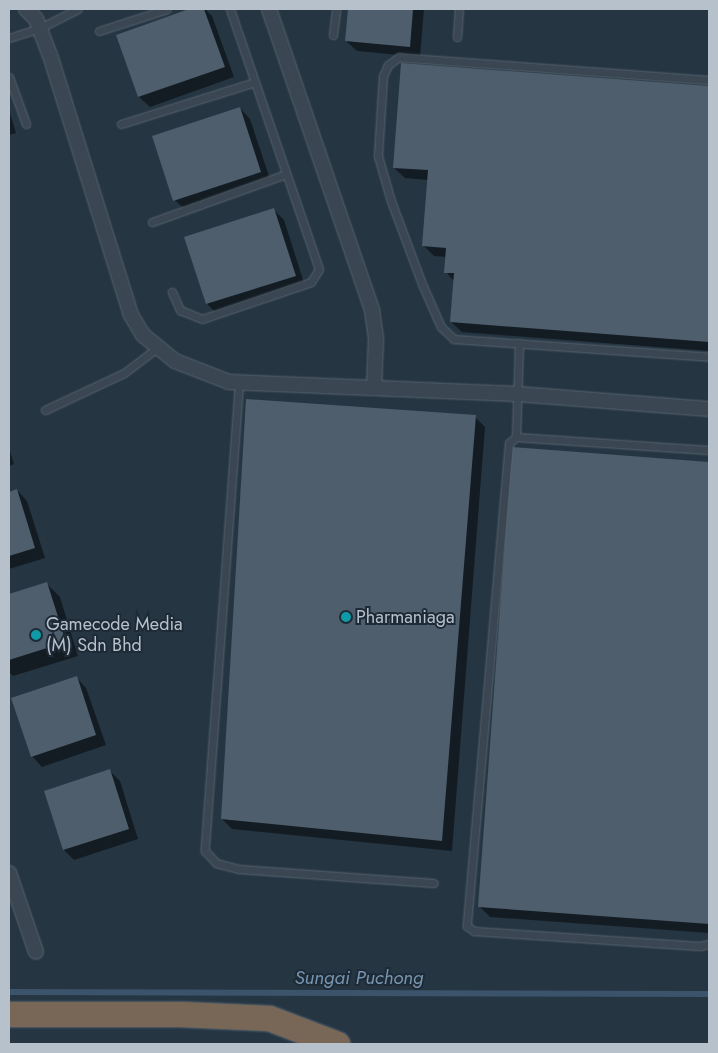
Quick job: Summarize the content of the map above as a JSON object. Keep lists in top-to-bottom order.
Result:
{
  "water": ["Sungai Puchong"],
  "places": ["Pharmaniaga", "Gamecode Media (M) Sdn Bhd"]
}
